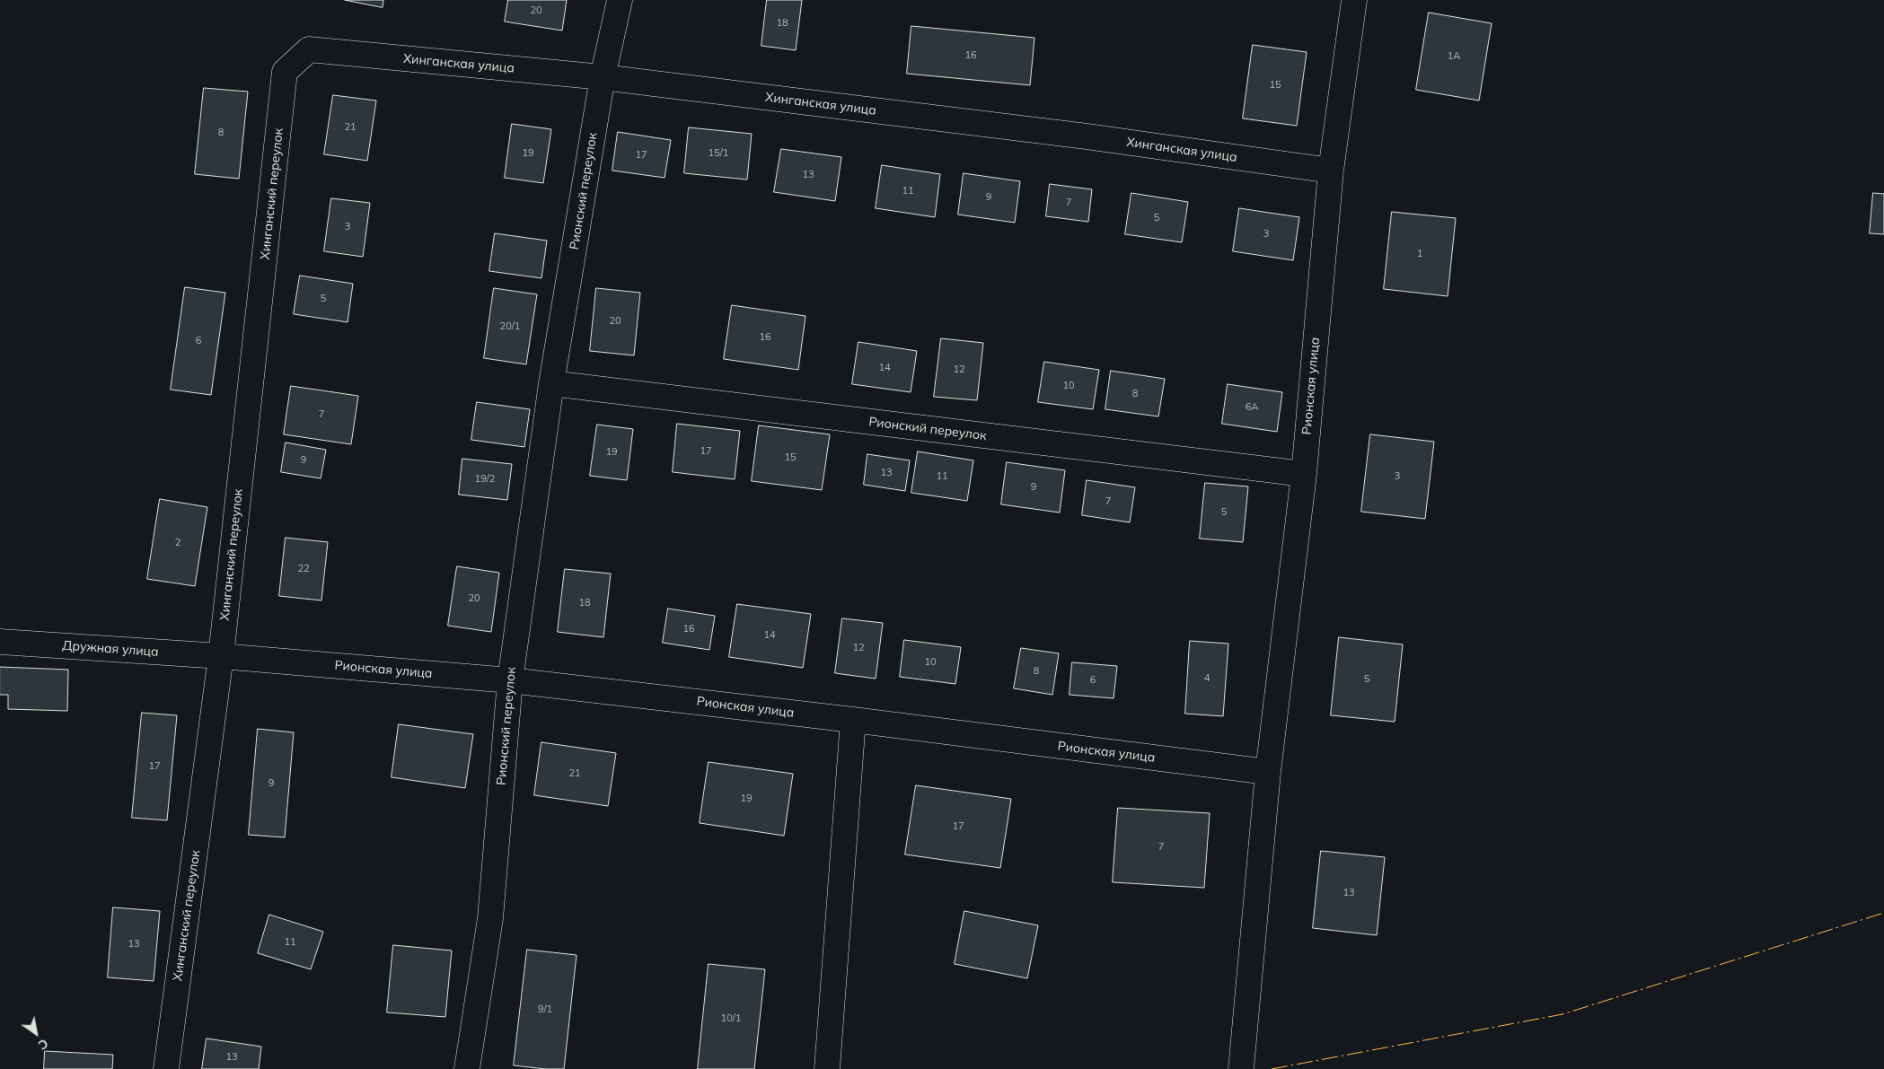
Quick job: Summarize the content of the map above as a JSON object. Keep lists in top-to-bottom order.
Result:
{
  "streets": {
    "street": [
      "Хинганская улица",
      "Рионский переулок",
      "Хинганский переулок",
      "Рионская улица",
      "Дружная улица"
    ]
  },
  "crossings": [
    ["Хинганская улица", "Рионский переулок"],
    ["Хинганская улица", "Хинганский переулок"],
    ["Хинганская улица", "Рионская улица"],
    ["Рионский переулок", "Рионская улица"],
    ["Хинганский переулок", "Рионская улица"],
    ["Хинганский переулок", "Дружная улица"],
    ["Рионская улица", "Дружная улица"]
  ],
  "house_numbers": [
    "20",
    "18",
    "16",
    "1А",
    "15",
    "21",
    "8",
    "19",
    "15/1",
    "17",
    "13",
    "11",
    "9",
    "7",
    "5",
    "3",
    "3",
    "1",
    "5",
    "20",
    "20/1",
    "16",
    "6",
    "14",
    "12",
    "10",
    "8",
    "6А",
    "7",
    "17",
    "19",
    "15",
    "9",
    "13",
    "11",
    "3",
    "19/2",
    "9",
    "7",
    "5",
    "2",
    "22",
    "20",
    "18",
    "16",
    "14",
    "12",
    "10",
    "8",
    "4",
    "5",
    "6",
    "17",
    "21",
    "9",
    "19",
    "17",
    "7",
    "13",
    "11",
    "13",
    "9/1",
    "10/1",
    "13"
  ],
  "north": "bottom right"
}
